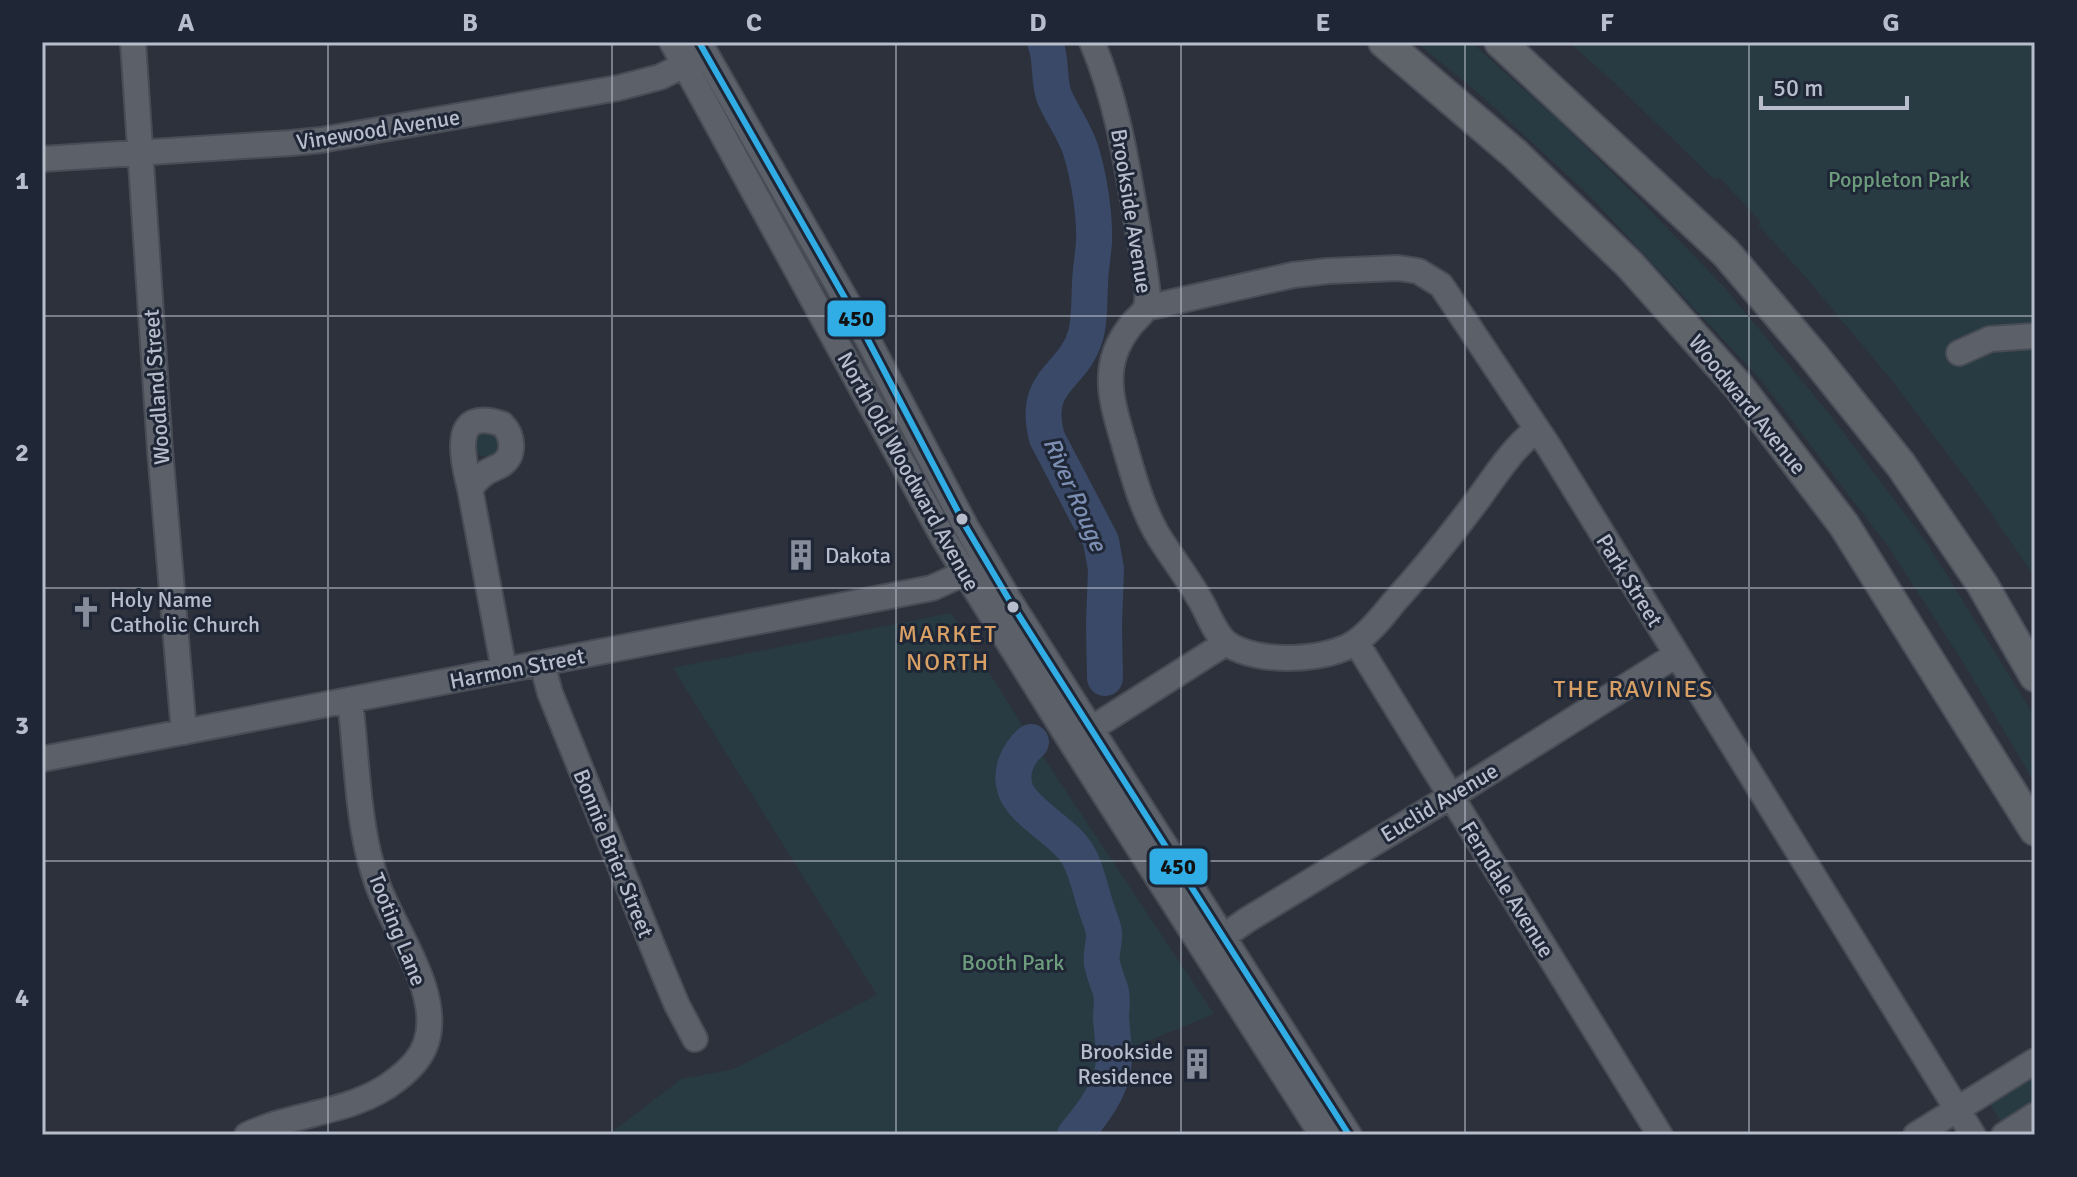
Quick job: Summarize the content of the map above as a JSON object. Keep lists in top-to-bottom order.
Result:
{
  "streets": {
    "main road": ["Woodward Avenue"],
    "street": [
      "Vinewood Avenue",
      "Brookside Avenue",
      "Woodland Street",
      "North Old Woodward Avenue",
      "Park Street",
      "Harmon Street",
      "Euclid Avenue",
      "Bonnie Brier Street",
      "Ferndale Avenue",
      "Tooting Lane"
    ]
  },
  "crossings": [
    ["Vinewood Avenue", "Woodland Street"],
    ["Vinewood Avenue", "North Old Woodward Avenue"],
    ["Brookside Avenue", "Park Street"],
    ["Woodland Street", "Harmon Street"],
    ["North Old Woodward Avenue", "Harmon Street"],
    ["North Old Woodward Avenue", "Euclid Avenue"],
    ["Park Street", "Euclid Avenue"],
    ["Harmon Street", "Bonnie Brier Street"],
    ["Harmon Street", "Tooting Lane"],
    ["Euclid Avenue", "Ferndale Avenue"]
  ],
  "districts": ["MARKET NORTH", "THE RAVINES"],
  "water": ["River Rouge"],
  "parks": ["Poppleton Park", "Booth Park"],
  "places": {
    "building": ["Dakota", "Brookside Residence"],
    "church": ["Holy Name Catholic Church"]
  },
  "lines": ["transit line 450"],
  "scale_bar": "50 m",
  "grid": {
    "columns": [
      "A",
      "B",
      "C",
      "D",
      "E",
      "F",
      "G"
    ],
    "rows": [
      "1",
      "2",
      "3",
      "4"
    ]
  }
}
